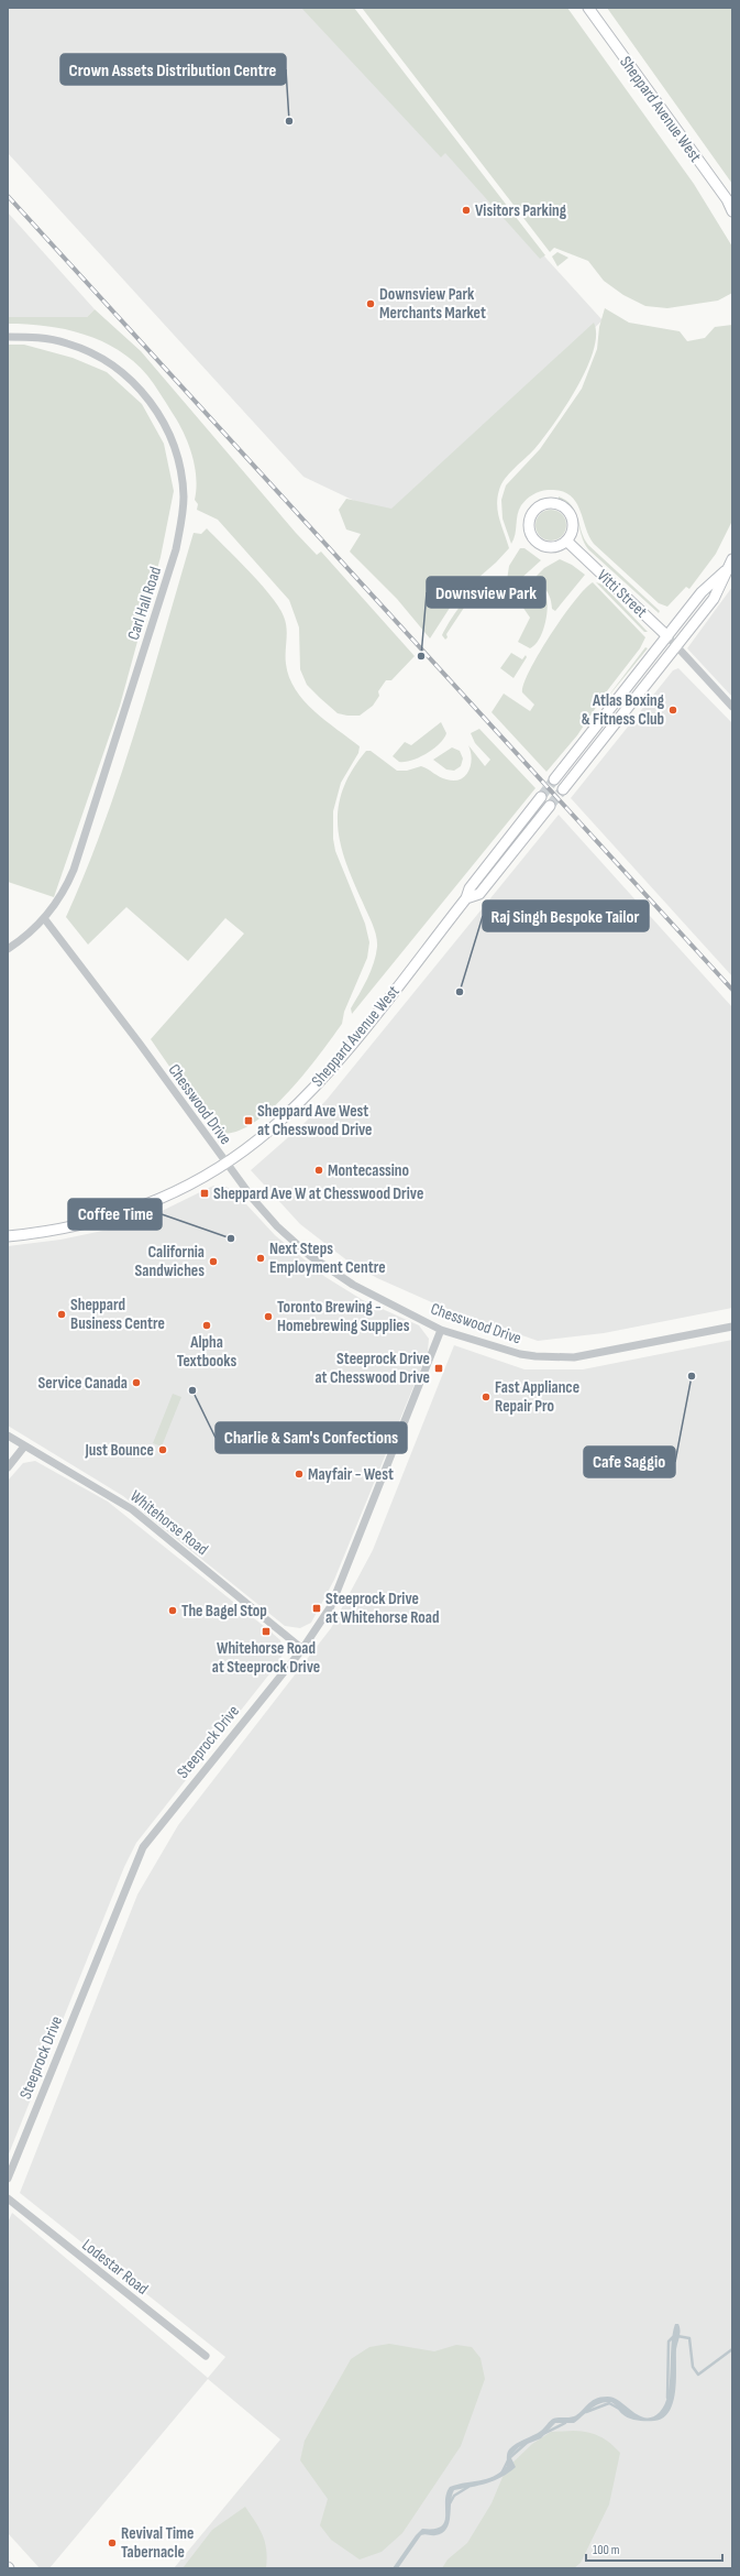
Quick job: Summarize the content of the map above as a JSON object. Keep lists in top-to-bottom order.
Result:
{
  "streets": {
    "main road": ["Sheppard Avenue West", "Vitti Street"],
    "street": [
      "Carl Hall Road",
      "Chesswood Drive",
      "Whitehorse Road",
      "Steeprock Drive",
      "Lodestar Road"
    ]
  },
  "crossings": [
    ["Sheppard Avenue West", "Chesswood Drive"],
    ["Carl Hall Road", "Chesswood Drive"],
    ["Chesswood Drive", "Steeprock Drive"],
    ["Whitehorse Road", "Steeprock Drive"]
  ],
  "places": {
    "other": [
      "Crown Assets Distribution Centre",
      "Visitors Parking",
      "Downsview Park Merchants Market",
      "Downsview Park",
      "Atlas Boxing & Fitness Club",
      "Raj Singh Bespoke Tailor",
      "Montecassino",
      "Coffee Time",
      "Next Steps Employment Centre",
      "California Sandwiches",
      "Sheppard Business Centre",
      "Toronto Brewing - Homebrewing Supplies",
      "Alpha Textbooks",
      "Cafe Saggio",
      "Service Canada",
      "Charlie & Sam's Confections",
      "Fast Appliance Repair Pro",
      "Just Bounce",
      "Mayfair - West",
      "The Bagel Stop",
      "Revival Time Tabernacle"
    ],
    "transit": [
      "Sheppard Ave West at Chesswood Drive",
      "Sheppard Ave W at Chesswood Drive",
      "Steeprock Drive at Chesswood Drive",
      "Steeprock Drive at Whitehorse Road",
      "Whitehorse Road at Steeprock Drive"
    ]
  },
  "scale_bar": "100 m"
}
